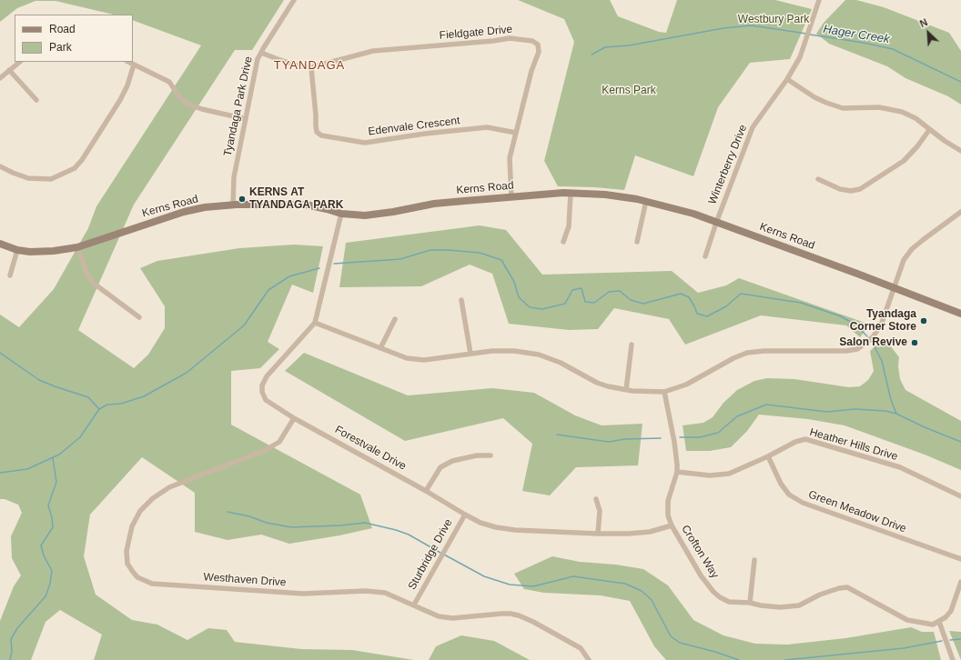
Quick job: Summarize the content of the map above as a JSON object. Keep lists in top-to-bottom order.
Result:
{
  "streets": {
    "street": [
      "Fieldgate Drive",
      "Tyandaga Park Drive",
      "Edenvale Crescent",
      "Winterberry Drive",
      "Kerns Road",
      "Heather Hills Drive",
      "Forestvale Drive",
      "Green Meadow Drive",
      "Crofton Way",
      "Sturbridge Drive",
      "Westhaven Drive"
    ]
  },
  "crossings": [
    ["Fieldgate Drive", "Tyandaga Park Drive"],
    ["Fieldgate Drive", "Edenvale Crescent"],
    ["Fieldgate Drive", "Kerns Road"],
    ["Tyandaga Park Drive", "Kerns Road"],
    ["Winterberry Drive", "Kerns Road"],
    ["Kerns Road", "Forestvale Drive"],
    ["Heather Hills Drive", "Green Meadow Drive"],
    ["Heather Hills Drive", "Crofton Way"],
    ["Forestvale Drive", "Crofton Way"],
    ["Forestvale Drive", "Sturbridge Drive"],
    ["Forestvale Drive", "Westhaven Drive"],
    ["Sturbridge Drive", "Westhaven Drive"]
  ],
  "districts": ["TYANDAGA"],
  "water": ["Hager Creek"],
  "parks": ["Westbury Park", "Kerns Park"],
  "places": ["KERNS AT TYANDAGA PARK", "Tyandaga Corner Store", "Salon Revive"],
  "legend": ["Road", "Park"],
  "north": "top left"
}
